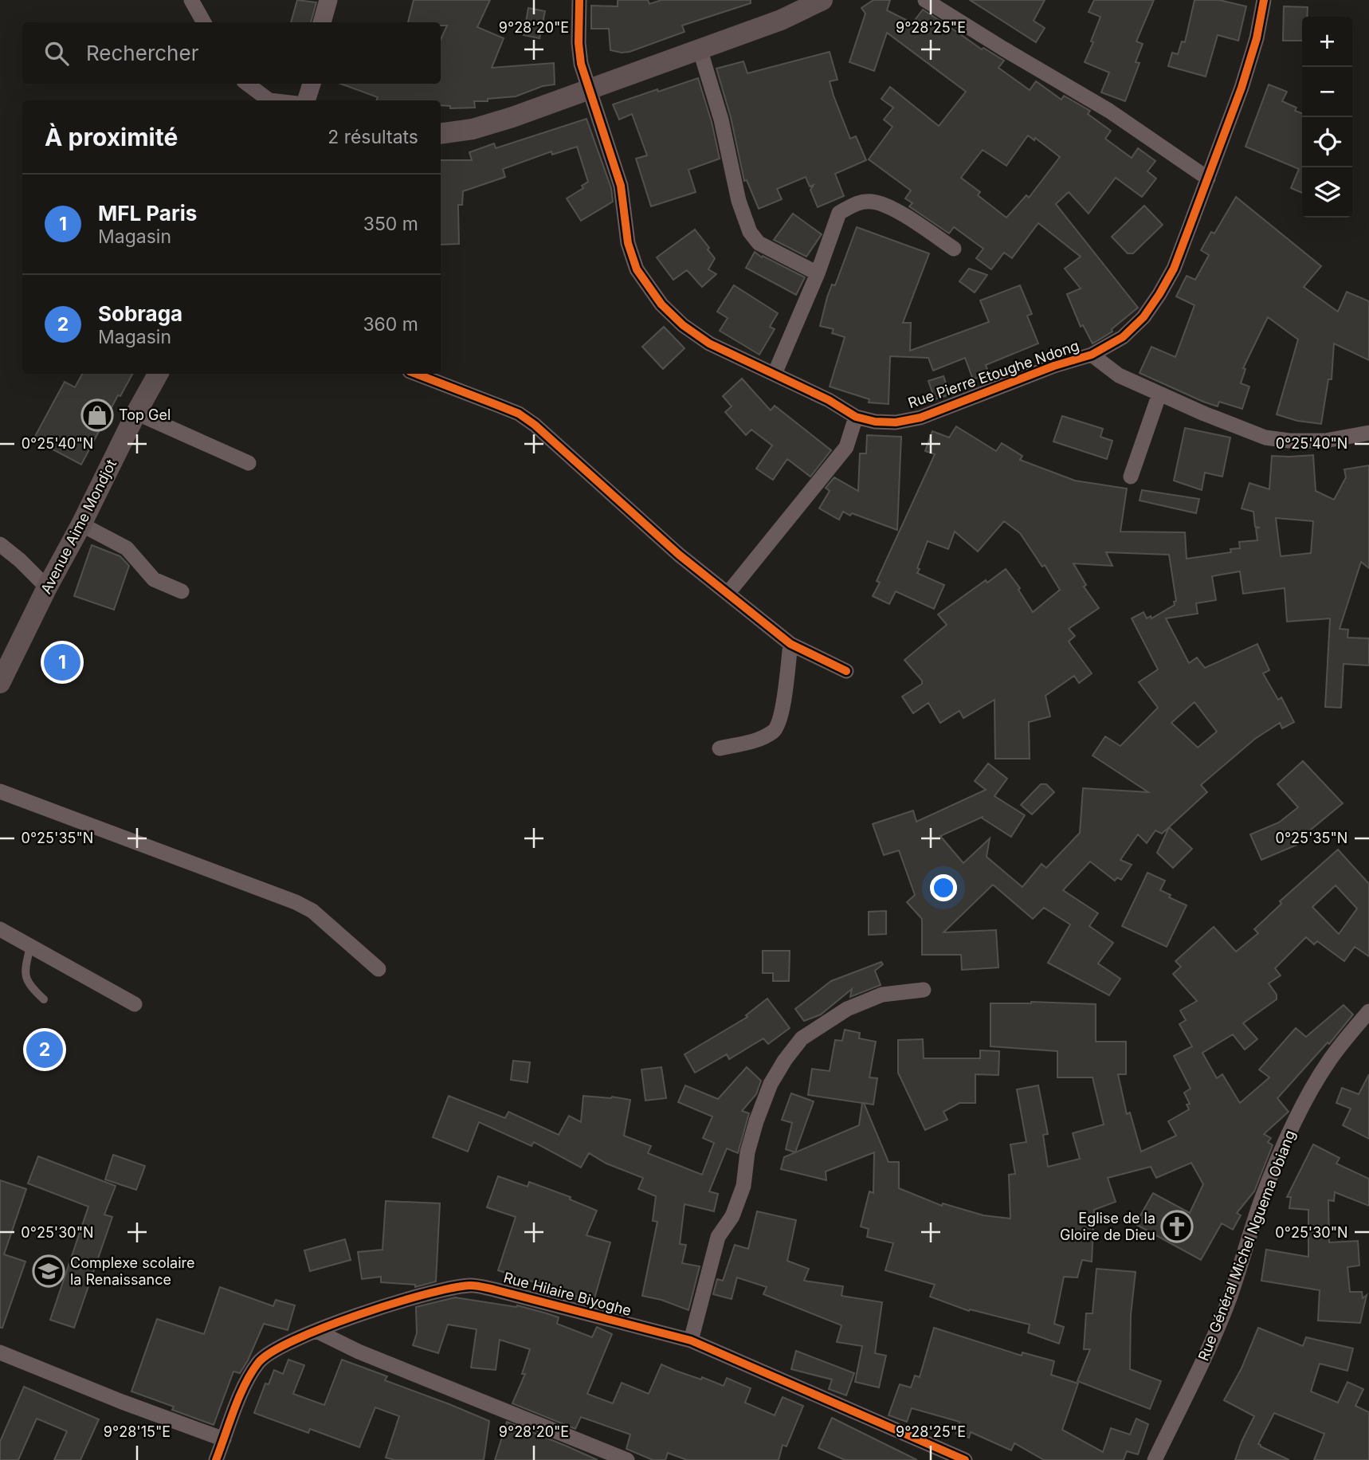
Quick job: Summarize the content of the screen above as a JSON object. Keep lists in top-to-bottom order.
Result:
{
  "streets": {
    "main road": ["Avenue Aime Mondjot"],
    "street": ["Rue Pierre Etoughe Ndong", "Rue Général Michel Nguema Obiang", "Rue Hilaire Biyoghe"]
  },
  "places": {
    "shop": ["Top Gel"],
    "church": ["Eglise de la Gloire de Dieu"],
    "school or university": ["Complexe scolaire la Renaissance"]
  },
  "page": {
    "map_buttons": ["+", "−"],
    "search": "Rechercher",
    "heading": ["À proximité", "2 résultats"],
    "list": [
      {
        "mark": "1",
        "name": "MFL Paris",
        "note": "Magasin",
        "value": "350 m"
      },
      {
        "mark": "2",
        "name": "Sobraga",
        "note": "Magasin",
        "value": "360 m"
      }
    ],
    "pins": ["1", "2"]
  },
  "coordinates": [
    "9°28'20\"E",
    "9°28'25\"E",
    "0°25'40\"N",
    "0°25'35\"N",
    "0°25'30\"N",
    "9°28'15\"E"
  ]
}
